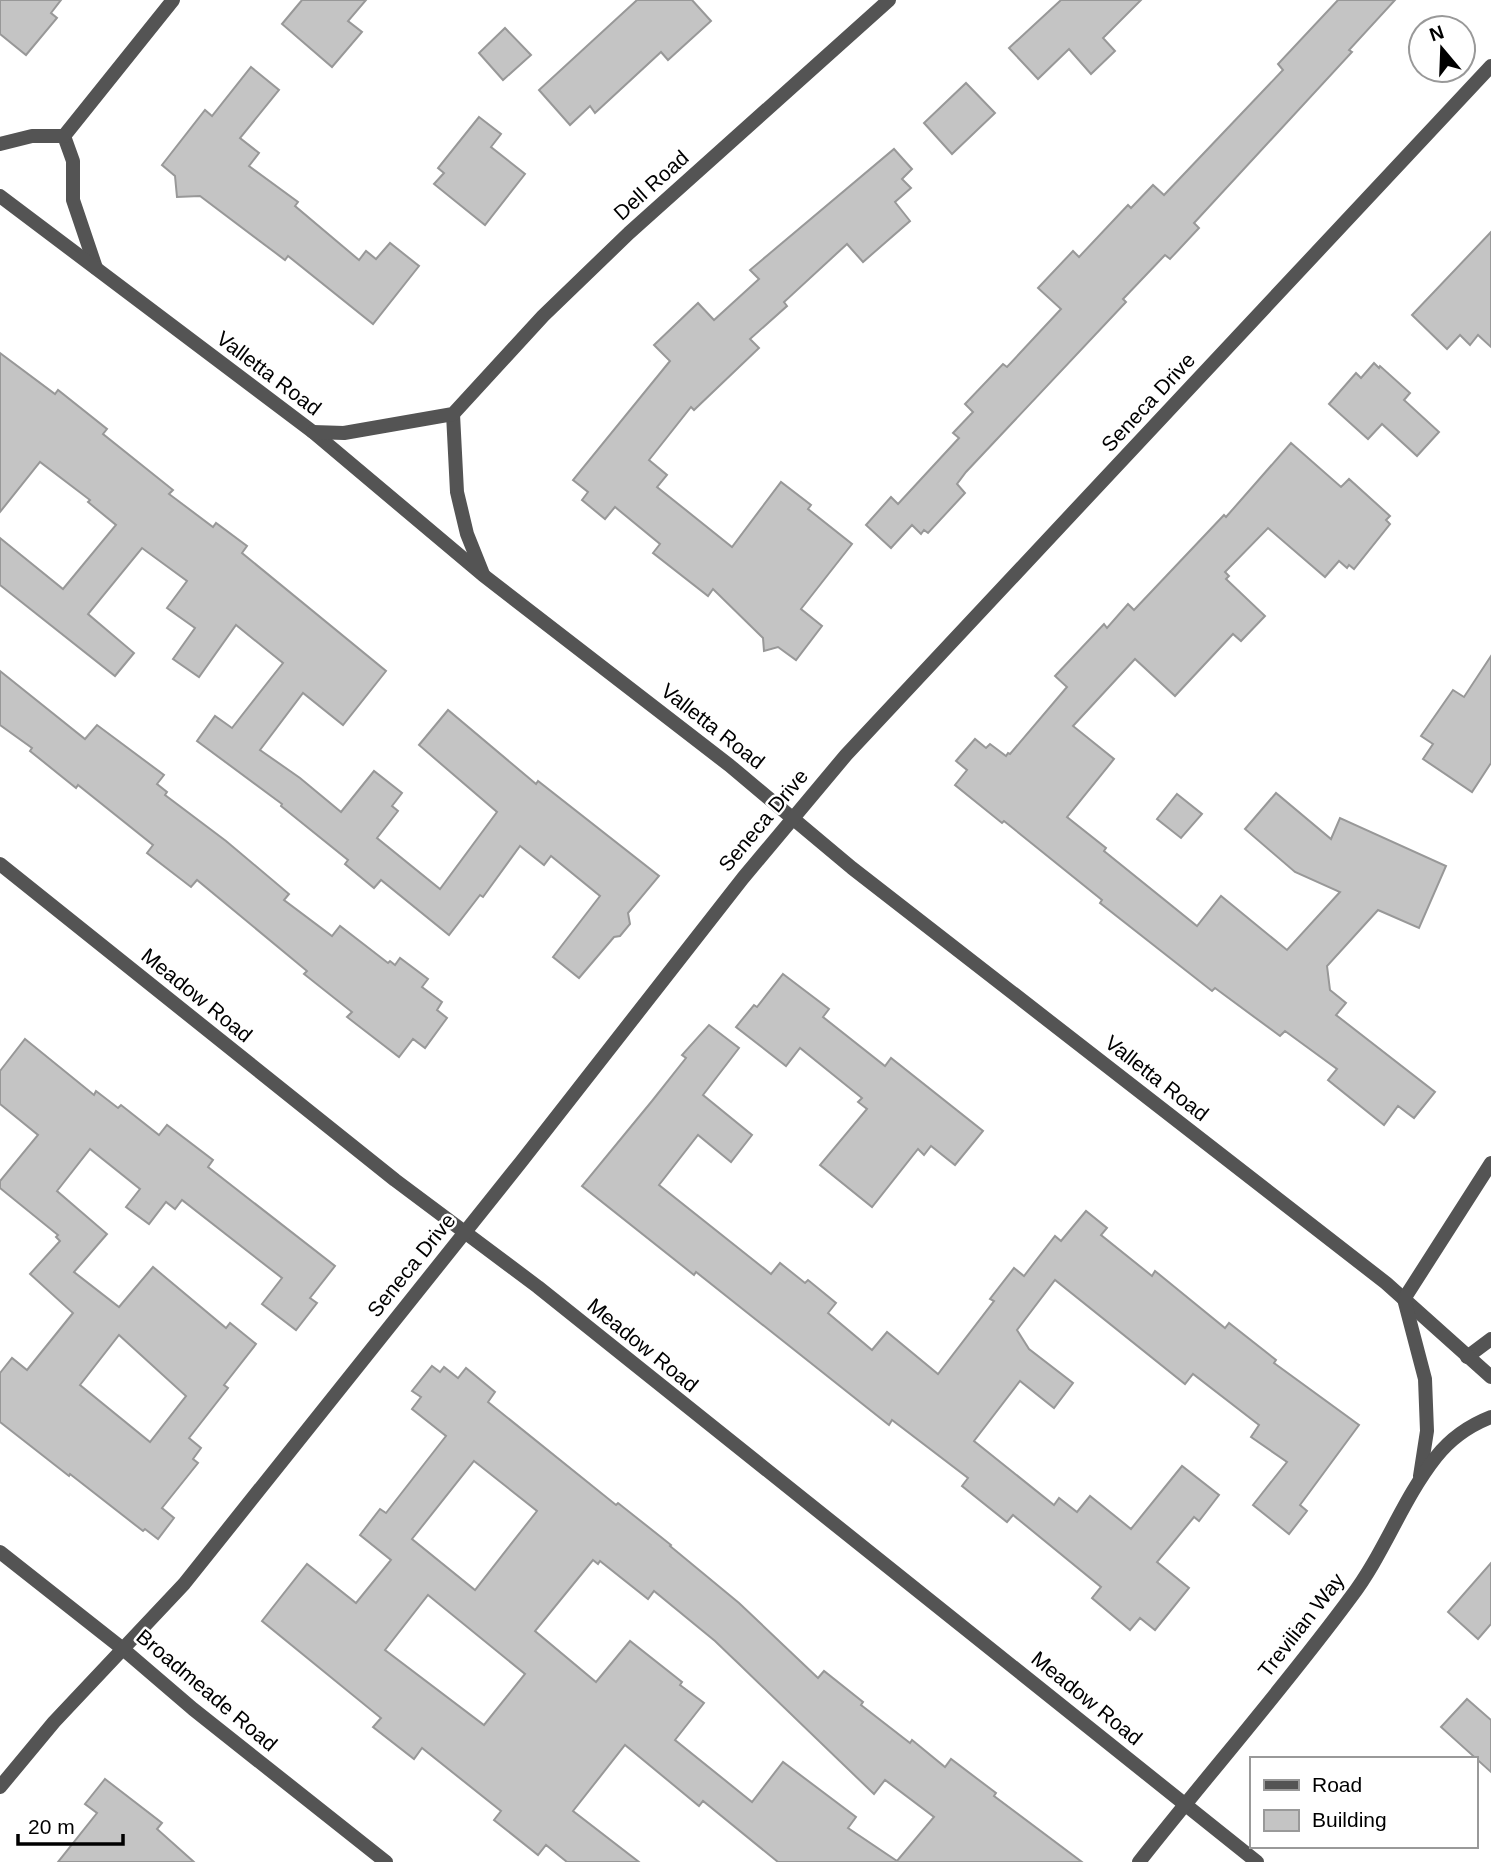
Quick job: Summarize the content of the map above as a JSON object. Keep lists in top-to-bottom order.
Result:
{
  "streets": {
    "street": [
      "Dell Road",
      "Valletta Road",
      "Seneca Drive",
      "Meadow Road",
      "Trevilian Way",
      "Broadmeade Road"
    ]
  },
  "crossings": [
    ["Valletta Road", "Seneca Drive"],
    ["Seneca Drive", "Meadow Road"],
    ["Seneca Drive", "Broadmeade Road"],
    ["Meadow Road", "Trevilian Way"]
  ],
  "legend": ["Road", "Building"],
  "scale_bar": "20 m",
  "north": "top"
}
